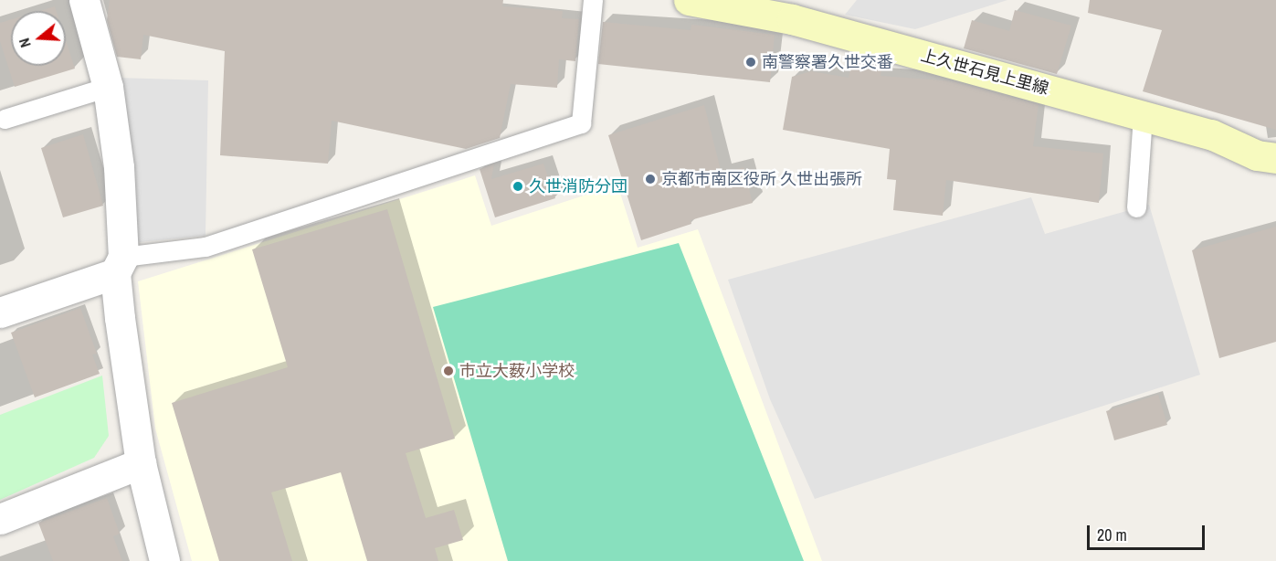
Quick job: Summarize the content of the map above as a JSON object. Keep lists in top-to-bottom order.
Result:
{
  "streets": {
    "main road": ["上久世石見上里線"]
  },
  "places": [
    "南警察署久世交番",
    "京都市南区役所 久世出張所",
    "久世消防分団",
    "市立大薮小学校"
  ],
  "scale_bar": "20 m",
  "north": "left"
}
